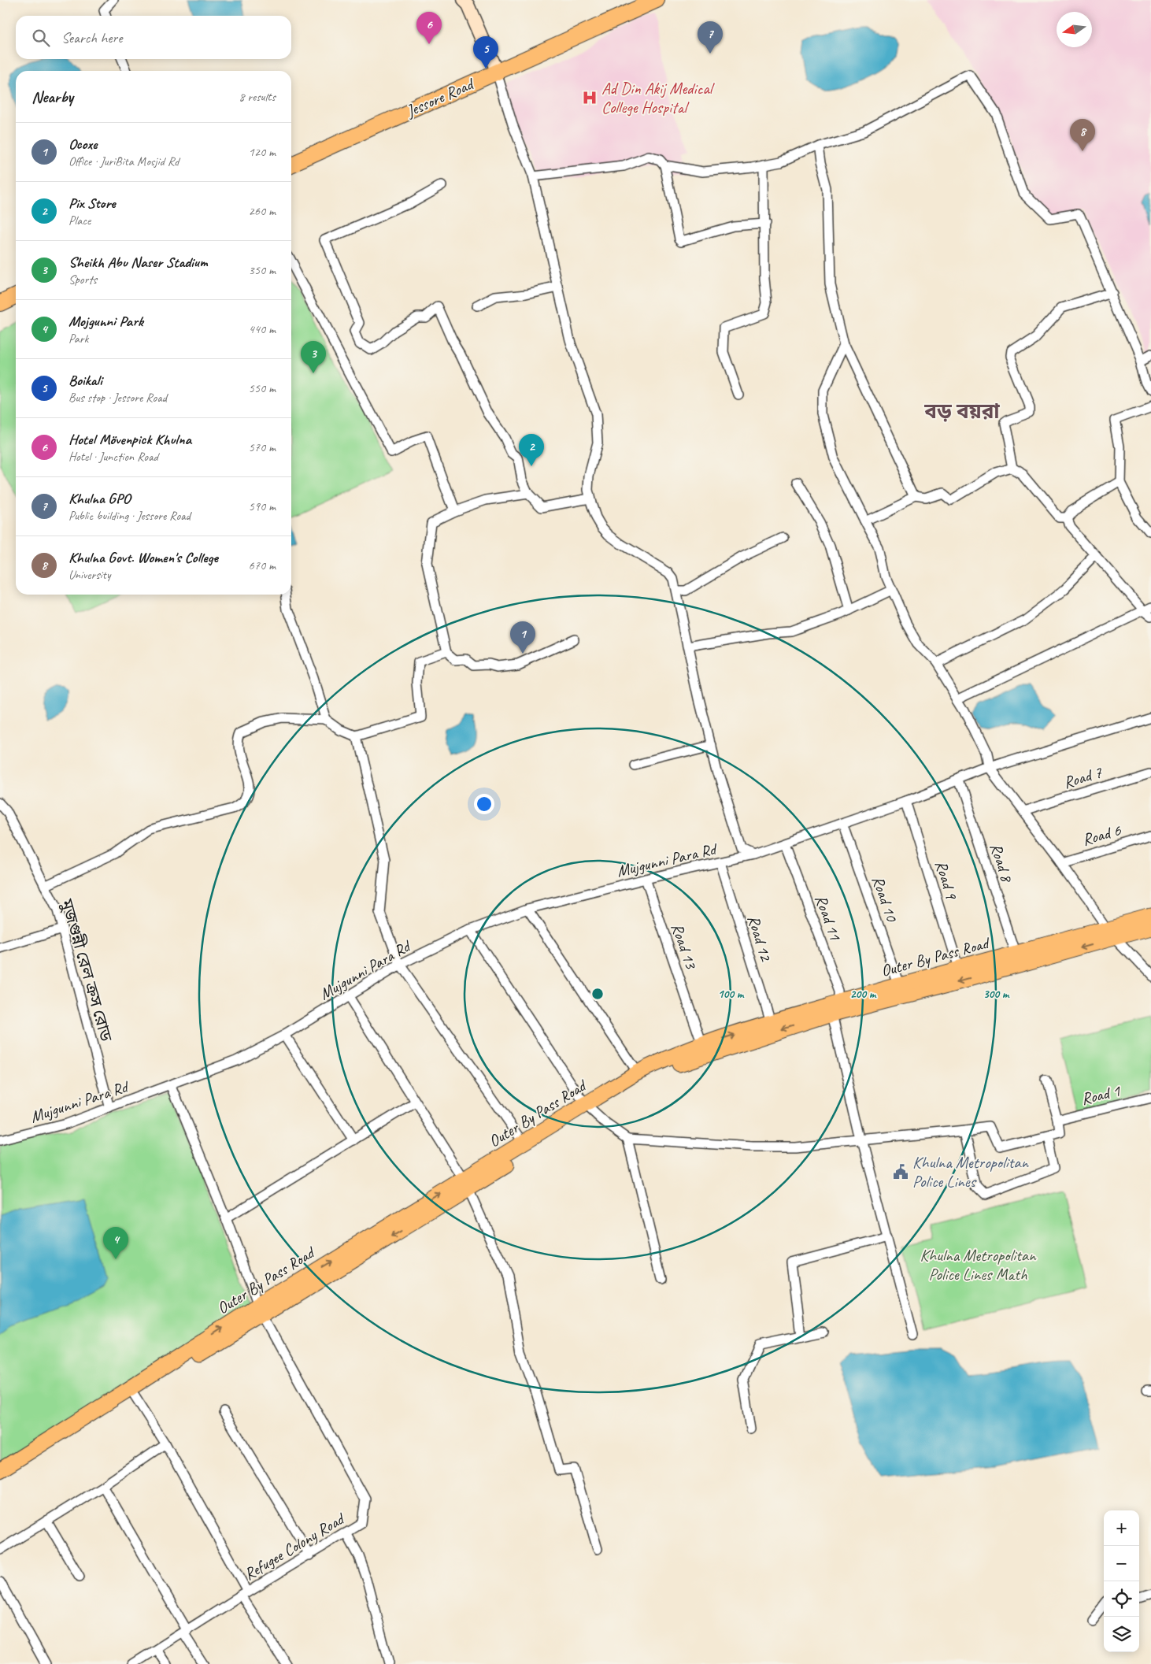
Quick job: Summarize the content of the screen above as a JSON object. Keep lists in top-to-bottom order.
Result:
{
  "streets": {
    "highway": ["Jessore Road"],
    "main road": ["Outer By Pass Road"],
    "street": [
      "Road 7",
      "Road 6",
      "Mujgunni Para Rd",
      "Road 8",
      "Road 9",
      "Road 10",
      "Road 11",
      "Road 12",
      "Road 13",
      "মুজগুন্নী রেল ক্রস রোড",
      "Road 1",
      "Refugee Colony Road"
    ]
  },
  "crossings": [
    ["Mujgunni Para Rd", "Road 8"],
    ["Mujgunni Para Rd", "Road 9"],
    ["Mujgunni Para Rd", "Road 10"],
    ["Mujgunni Para Rd", "Road 11"],
    ["Mujgunni Para Rd", "Road 12"],
    ["Mujgunni Para Rd", "Road 13"],
    ["Mujgunni Para Rd", "মুজগুন্নী রেল ক্রস রোড"],
    ["Road 8", "Outer By Pass Road"],
    ["Road 9", "Outer By Pass Road"],
    ["Road 10", "Outer By Pass Road"],
    ["Road 11", "Outer By Pass Road"],
    ["Road 12", "Outer By Pass Road"],
    ["Road 13", "Outer By Pass Road"],
    ["Outer By Pass Road", "Refugee Colony Road"]
  ],
  "districts": ["বড় বয়রা"],
  "parks": ["Khulna Metropolitan Police Lines Math"],
  "places": {
    "hospital": ["Ad Din Akij Medical College Hospital"],
    "public building": ["Khulna Metropolitan Police Lines"]
  },
  "north": "left",
  "page": {
    "pins": [
      "6",
      "7",
      "5",
      "8",
      "3",
      "2",
      "1",
      "4"
    ],
    "search": "Search here",
    "heading": ["Nearby", "8 results"],
    "list": [
      {
        "mark": "1",
        "name": "Ocoxe",
        "note": "Office · JuriBita Mosjid Rd",
        "value": "120 m"
      },
      {
        "mark": "2",
        "name": "Pix Store",
        "note": "Place",
        "value": "260 m"
      },
      {
        "mark": "3",
        "name": "Sheikh Abu Naser Stadium",
        "note": "Sports",
        "value": "350 m"
      },
      {
        "mark": "4",
        "name": "Mojgunni Park",
        "note": "Park",
        "value": "440 m"
      },
      {
        "mark": "5",
        "name": "Boikali",
        "note": "Bus stop · Jessore Road",
        "value": "550 m"
      },
      {
        "mark": "6",
        "name": "Hotel Mövenpick Khulna",
        "note": "Hotel · Junction Road",
        "value": "570 m"
      },
      {
        "mark": "7",
        "name": "Khulna GPO",
        "note": "Public building · Jessore Road",
        "value": "590 m"
      },
      {
        "mark": "8",
        "name": "Khulna Govt. Women's College",
        "note": "University",
        "value": "670 m"
      }
    ],
    "map_buttons": ["+", "−"]
  },
  "rings": ["100 m", "200 m", "300 m"]
}
